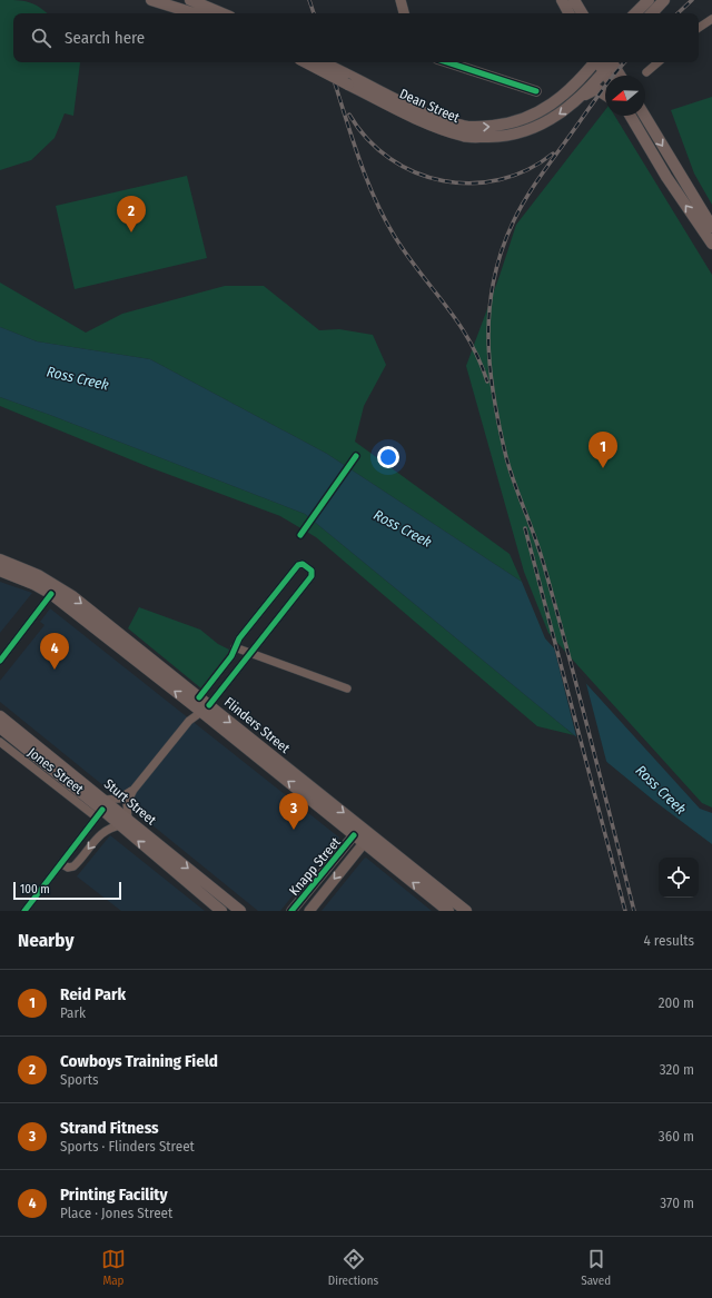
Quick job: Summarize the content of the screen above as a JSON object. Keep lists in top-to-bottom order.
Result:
{
  "streets": {
    "main road": ["Dean Street", "Flinders Street", "Sturt Street"],
    "street": ["Jones Street", "Knapp Street"]
  },
  "crossings": [
    ["Flinders Street", "Knapp Street"],
    ["Jones Street", "Sturt Street"]
  ],
  "water": ["Ross Creek"],
  "scale_bar": "100 m",
  "north": "left",
  "page": {
    "search": "Search here",
    "pins": [
      "2",
      "1",
      "4",
      "3"
    ],
    "scale": "100 m",
    "heading": ["Nearby", "4 results"],
    "list": [
      {
        "mark": "1",
        "name": "Reid Park",
        "note": "Park",
        "value": "200 m"
      },
      {
        "mark": "2",
        "name": "Cowboys Training Field",
        "note": "Sports",
        "value": "320 m"
      },
      {
        "mark": "3",
        "name": "Strand Fitness",
        "note": "Sports · Flinders Street",
        "value": "360 m"
      },
      {
        "mark": "4",
        "name": "Printing Facility",
        "note": "Place · Jones Street",
        "value": "370 m"
      }
    ],
    "nav": ["Map", "Directions", "Saved"]
  }
}
